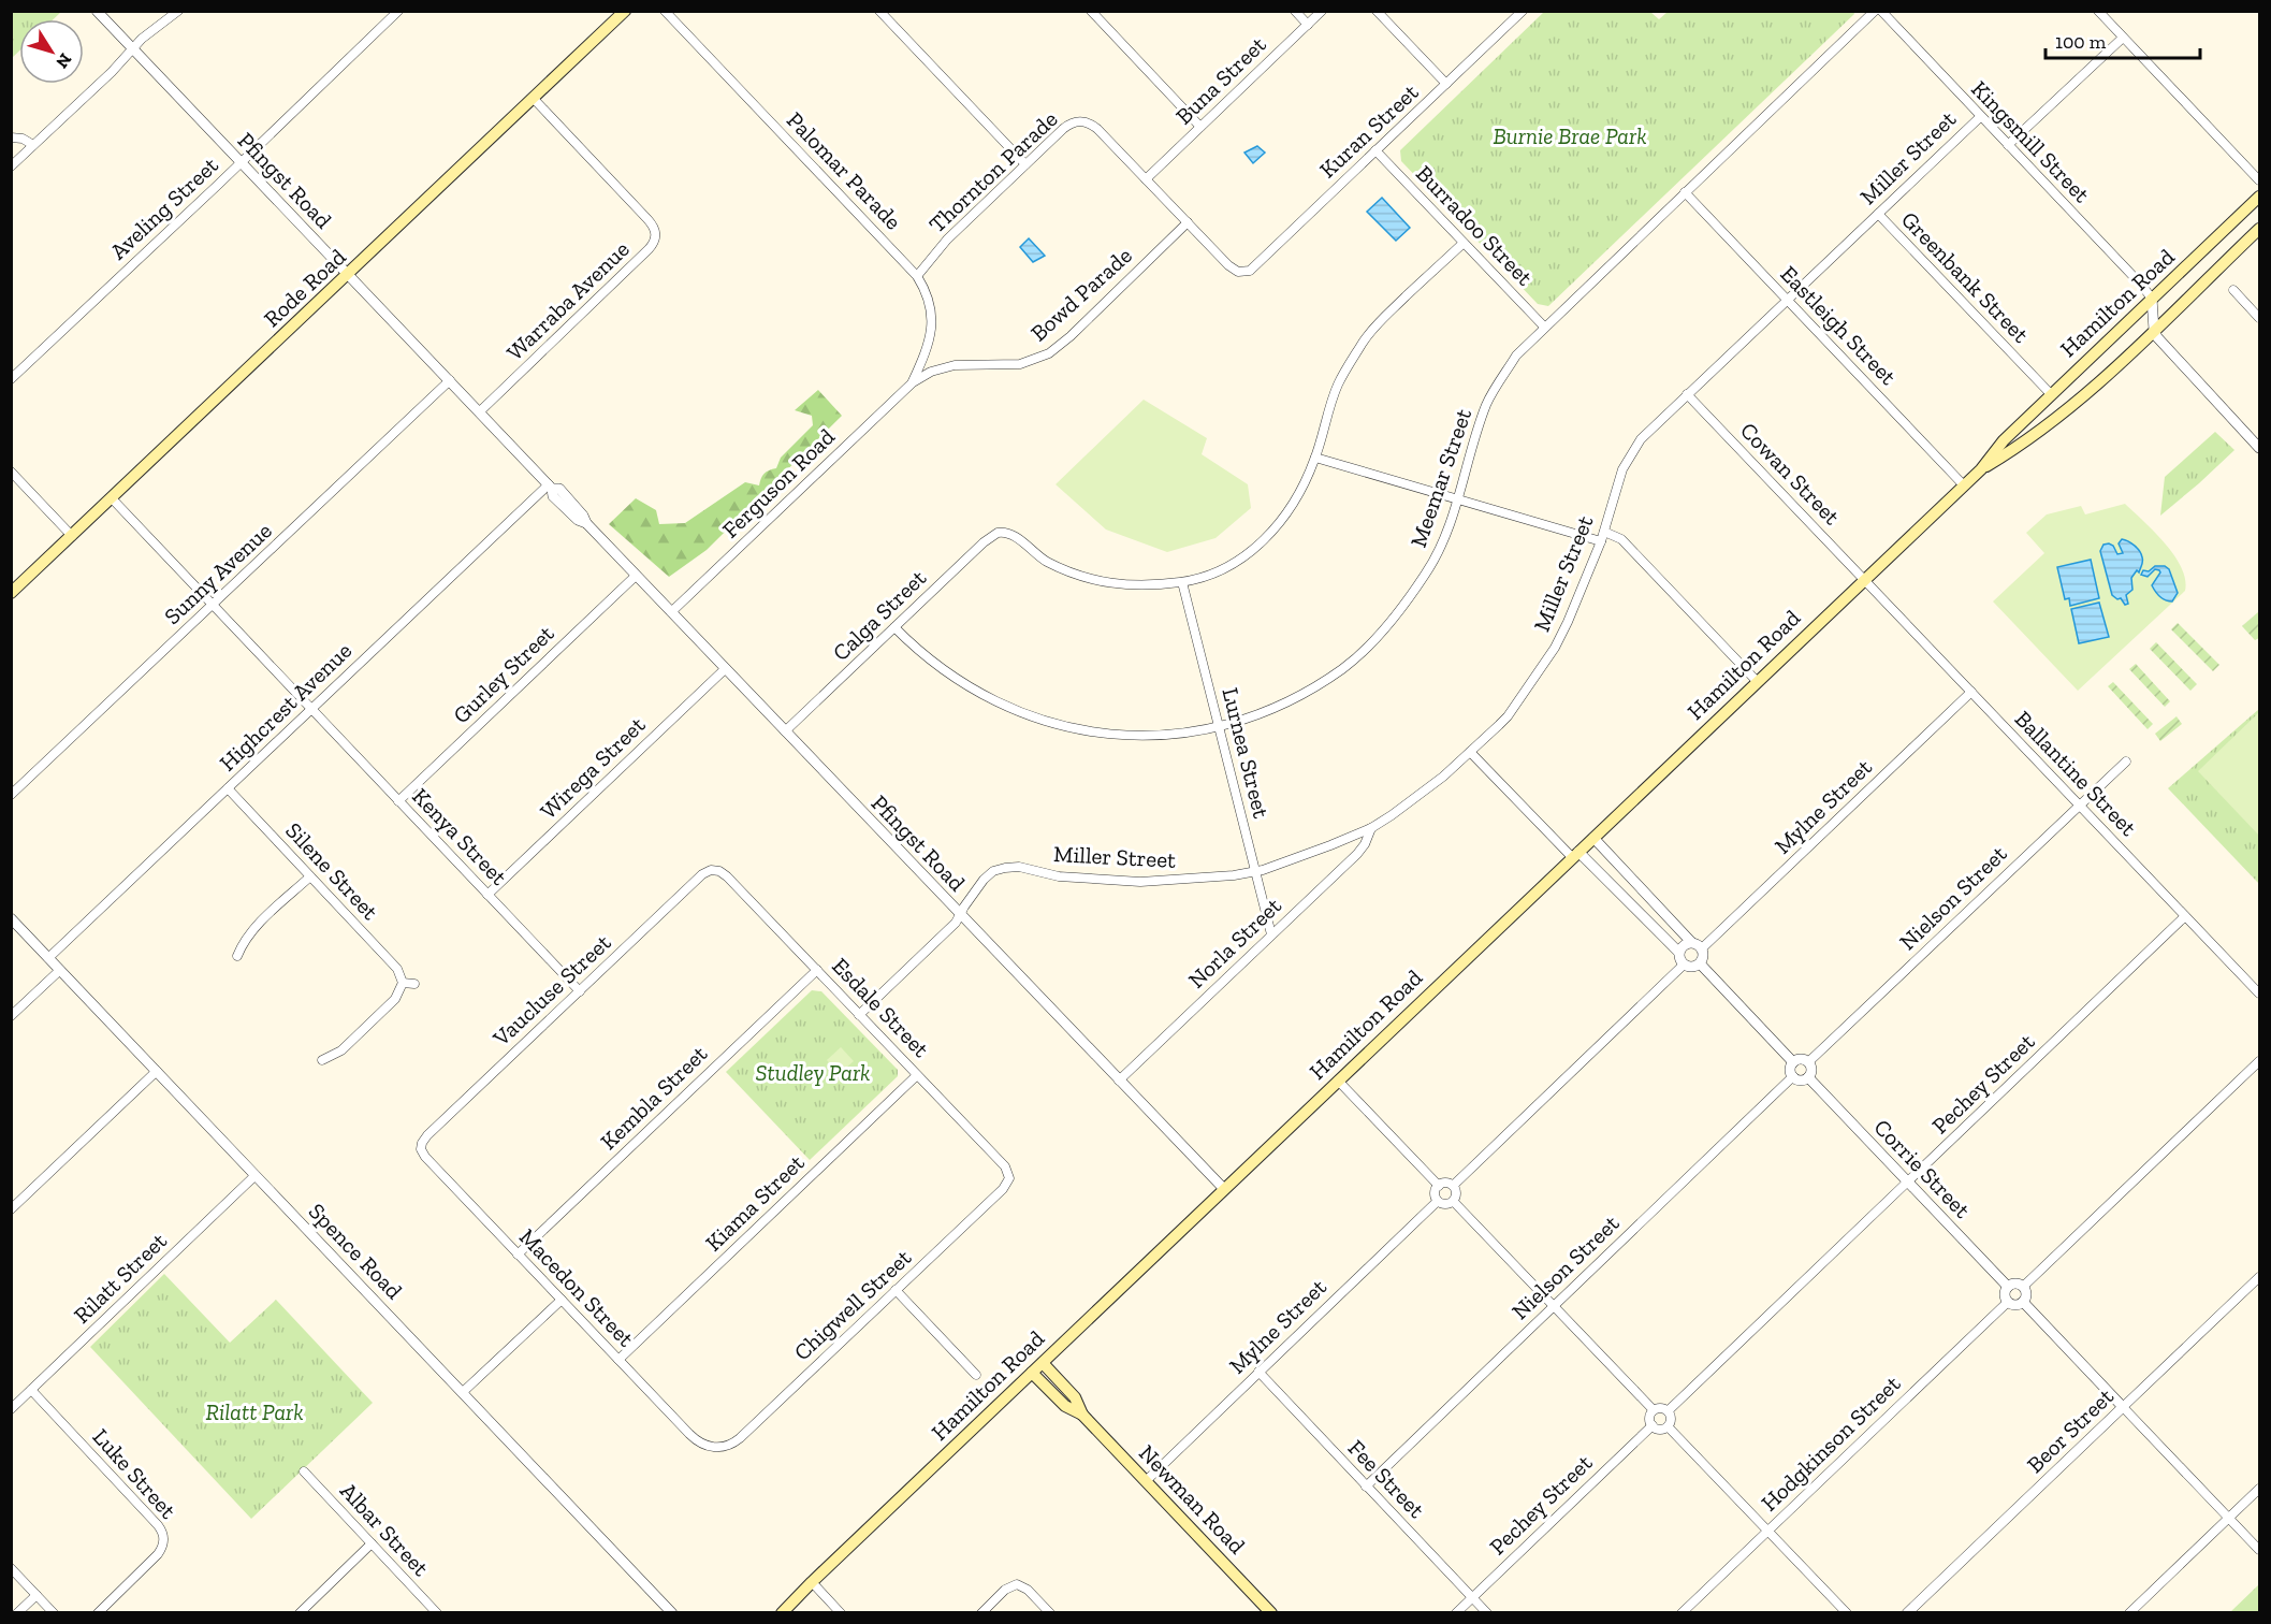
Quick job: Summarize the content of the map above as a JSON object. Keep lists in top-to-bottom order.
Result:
{
  "streets": {
    "main road": ["Rode Road", "Hamilton Road", "Newman Road"],
    "street": [
      "Buna Street",
      "Kuran Street",
      "Kingsmill Street",
      "Miller Street",
      "Palomar Parade",
      "Thornton Parade",
      "Pfingst Road",
      "Aveling Street",
      "Burradoo Street",
      "Greenbank Street",
      "Bowd Parade",
      "Warraba Avenue",
      "Eastleigh Street",
      "Cowan Street",
      "Meemar Street",
      "Ferguson Road",
      "Sunny Avenue",
      "Calga Street",
      "Gurley Street",
      "Highcrest Avenue",
      "Lurnea Street",
      "Wirega Street",
      "Ballantine Street",
      "Mylne Street",
      "Kenya Street",
      "Silene Street",
      "Nielson Street",
      "Norla Street",
      "Vaucluse Street",
      "Esdale Street",
      "Pechey Street",
      "Kembla Street",
      "Corrie Street",
      "Kiama Street",
      "Spence Road",
      "Rilatt Street",
      "Macedon Street",
      "Chigwell Street",
      "Beor Street",
      "Hodgkinson Street",
      "Luke Street",
      "Fee Street",
      "Albar Street"
    ]
  },
  "crossings": [
    ["Buna Street", "Thornton Parade"],
    ["Kuran Street", "Thornton Parade"],
    ["Kuran Street", "Burradoo Street"],
    ["Kingsmill Street", "Miller Street"],
    ["Kingsmill Street", "Hamilton Road"],
    ["Miller Street", "Pfingst Road"],
    ["Miller Street", "Greenbank Street"],
    ["Miller Street", "Eastleigh Street"],
    ["Miller Street", "Cowan Street"],
    ["Miller Street", "Lurnea Street"],
    ["Miller Street", "Norla Street"],
    ["Miller Street", "Esdale Street"],
    ["Palomar Parade", "Thornton Parade"],
    ["Palomar Parade", "Bowd Parade"],
    ["Palomar Parade", "Ferguson Road"],
    ["Thornton Parade", "Bowd Parade"],
    ["Pfingst Road", "Aveling Street"],
    ["Pfingst Road", "Rode Road"],
    ["Pfingst Road", "Warraba Avenue"],
    ["Pfingst Road", "Hamilton Road"],
    ["Pfingst Road", "Ferguson Road"],
    ["Pfingst Road", "Sunny Avenue"],
    ["Pfingst Road", "Calga Street"],
    ["Pfingst Road", "Gurley Street"],
    ["Pfingst Road", "Highcrest Avenue"],
    ["Pfingst Road", "Wirega Street"],
    ["Pfingst Road", "Norla Street"],
    ["Burradoo Street", "Meemar Street"],
    ["Greenbank Street", "Hamilton Road"],
    ["Rode Road", "Warraba Avenue"],
    ["Rode Road", "Kenya Street"],
    ["Bowd Parade", "Ferguson Road"],
    ["Hamilton Road", "Eastleigh Street"],
    ["Hamilton Road", "Cowan Street"],
    ["Hamilton Road", "Ballantine Street"],
    ["Hamilton Road", "Newman Road"],
    ["Eastleigh Street", "Meemar Street"],
    ["Cowan Street", "Ballantine Street"],
    ["Meemar Street", "Calga Street"],
    ["Meemar Street", "Lurnea Street"],
    ["Sunny Avenue", "Kenya Street"],
    ["Calga Street", "Lurnea Street"],
    ["Gurley Street", "Kenya Street"],
    ["Highcrest Avenue", "Kenya Street"],
    ["Highcrest Avenue", "Silene Street"],
    ["Highcrest Avenue", "Spence Road"],
    ["Lurnea Street", "Norla Street"],
    ["Wirega Street", "Kenya Street"],
    ["Ballantine Street", "Mylne Street"],
    ["Ballantine Street", "Nielson Street"],
    ["Ballantine Street", "Pechey Street"],
    ["Mylne Street", "Fee Street"],
    ["Mylne Street", "Newman Road"],
    ["Kenya Street", "Vaucluse Street"],
    ["Nielson Street", "Corrie Street"],
    ["Nielson Street", "Fee Street"],
    ["Vaucluse Street", "Esdale Street"],
    ["Vaucluse Street", "Macedon Street"],
    ["Esdale Street", "Kembla Street"],
    ["Esdale Street", "Kiama Street"],
    ["Esdale Street", "Chigwell Street"],
    ["Pechey Street", "Corrie Street"],
    ["Pechey Street", "Fee Street"],
    ["Kembla Street", "Macedon Street"],
    ["Corrie Street", "Hodgkinson Street"],
    ["Kiama Street", "Macedon Street"],
    ["Spence Road", "Rilatt Street"],
    ["Rilatt Street", "Luke Street"],
    ["Macedon Street", "Chigwell Street"]
  ],
  "parks": ["Burnie Brae Park", "Studley Park", "Rilatt Park"],
  "scale_bar": "100 m",
  "north": "bottom right"
}
